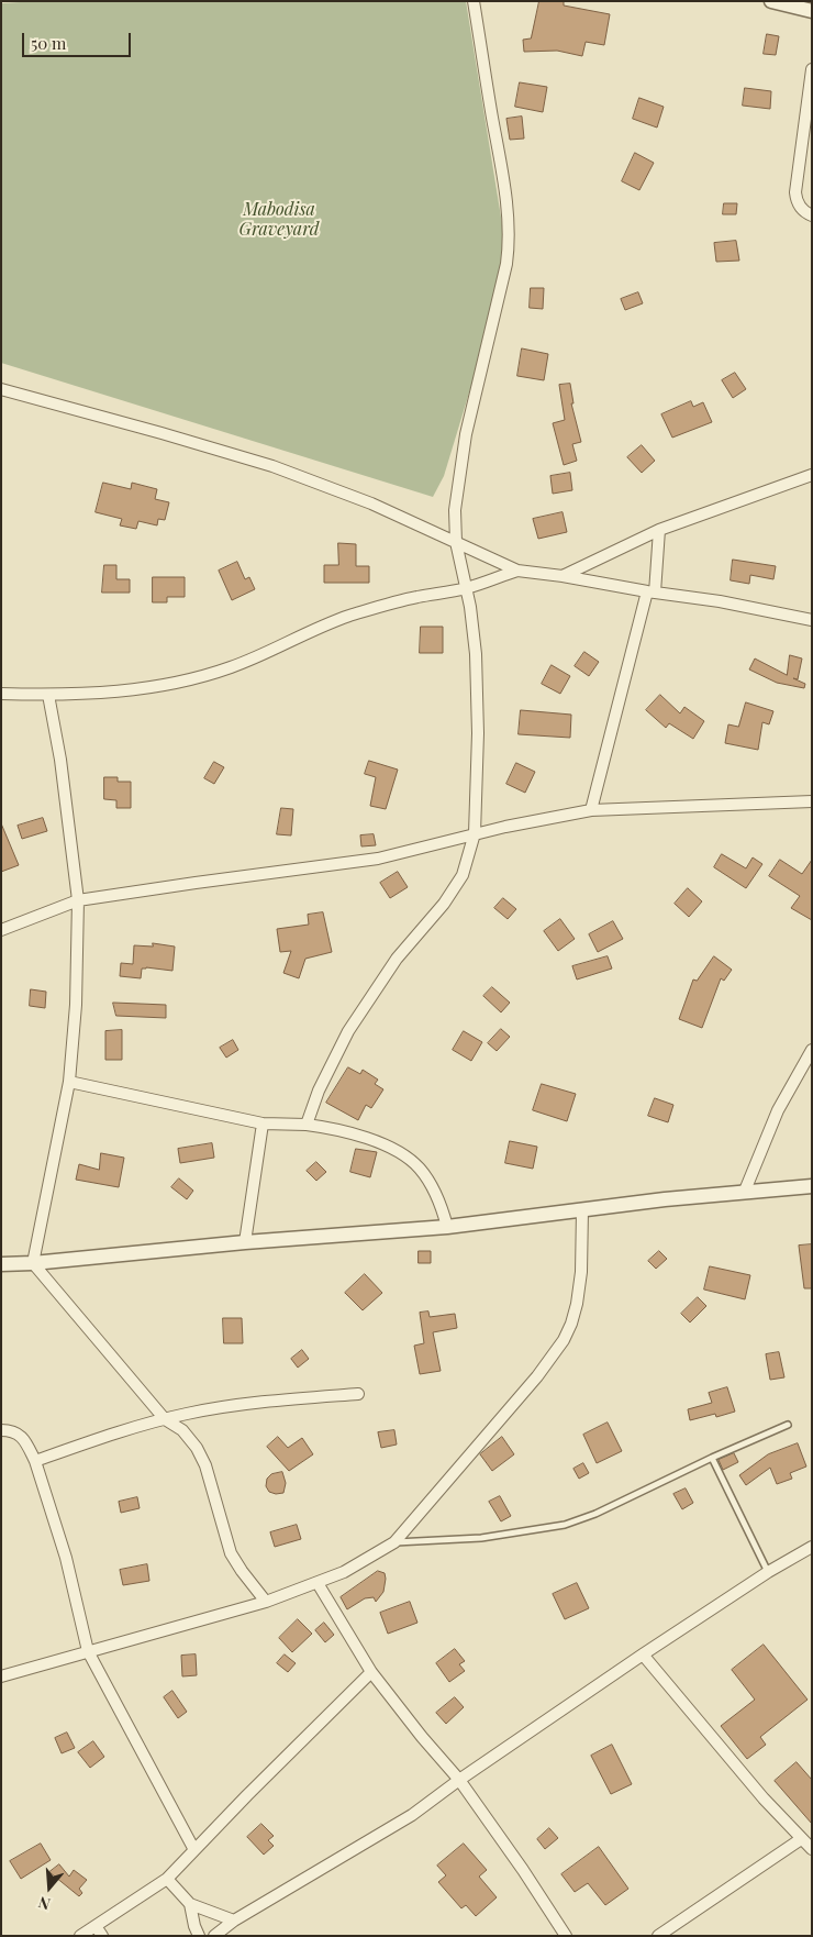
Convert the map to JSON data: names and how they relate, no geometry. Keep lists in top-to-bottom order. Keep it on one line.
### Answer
{"parks":["Mabodisa Graveyard"],"scale_bar":"50 m","north":"bottom"}
